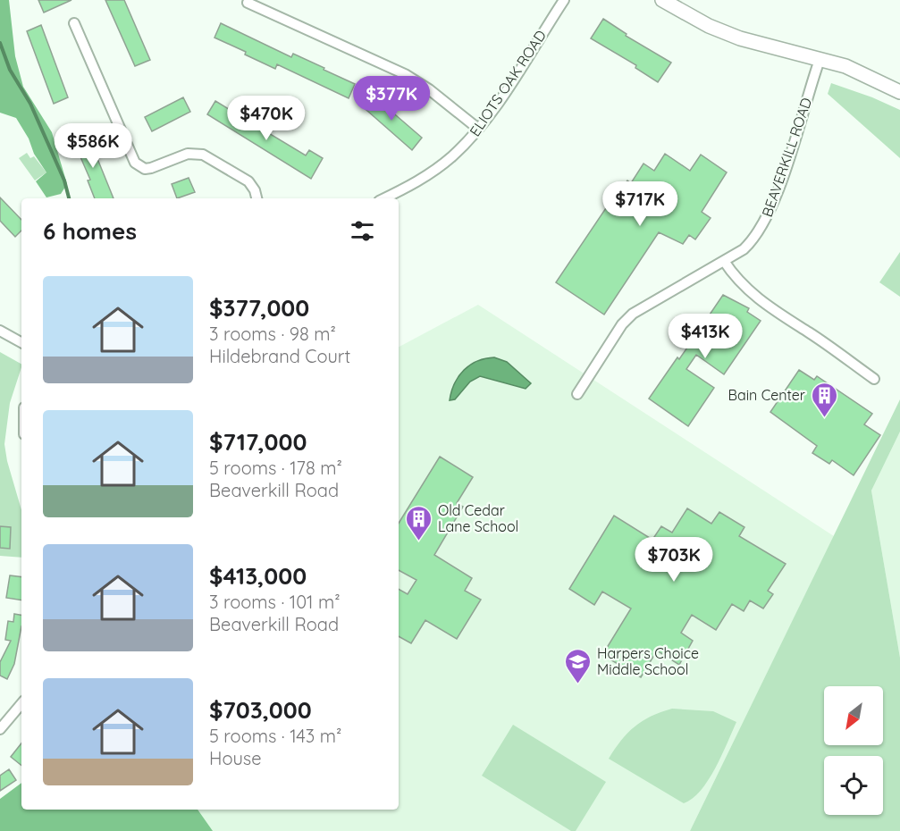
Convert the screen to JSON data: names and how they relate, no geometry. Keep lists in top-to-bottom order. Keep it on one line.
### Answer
{"streets":{"street":["ELIOTS OAK ROAD","BEAVERKILL ROAD"]},"places":{"building":["Bain Center","Old Cedar Lane School"],"school or university":["Harpers Choice Middle School"]},"north":"bottom left","page":{"price":["$377K","$470K","$586K","$717K","$413K","$703K"],"heading":"6 homes","list":[{"name":"$377,000","note":"3 rooms · 98 m² · Hildebrand Court"},{"name":"$717,000","note":"5 rooms · 178 m² · Beaverkill Road"},{"name":"$413,000","note":"3 rooms · 101 m² · Beaverkill Road"},{"name":"$703,000","note":"5 rooms · 143 m² · House"}]}}
